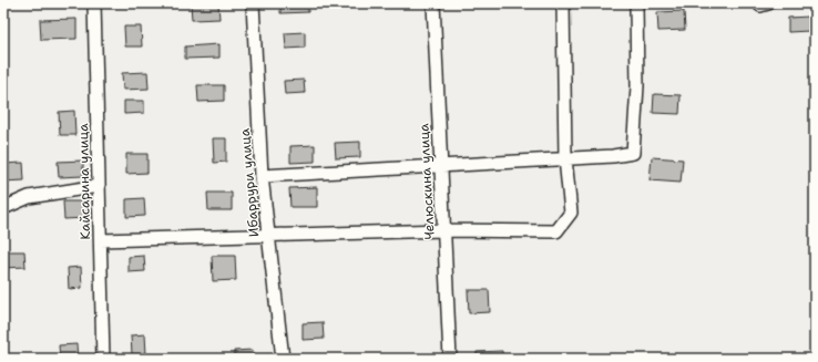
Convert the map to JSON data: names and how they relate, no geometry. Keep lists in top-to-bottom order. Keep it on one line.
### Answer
{"streets":{"street":["Кайсарина улица","Челюскина улица","Ибаррури улица"]}}
